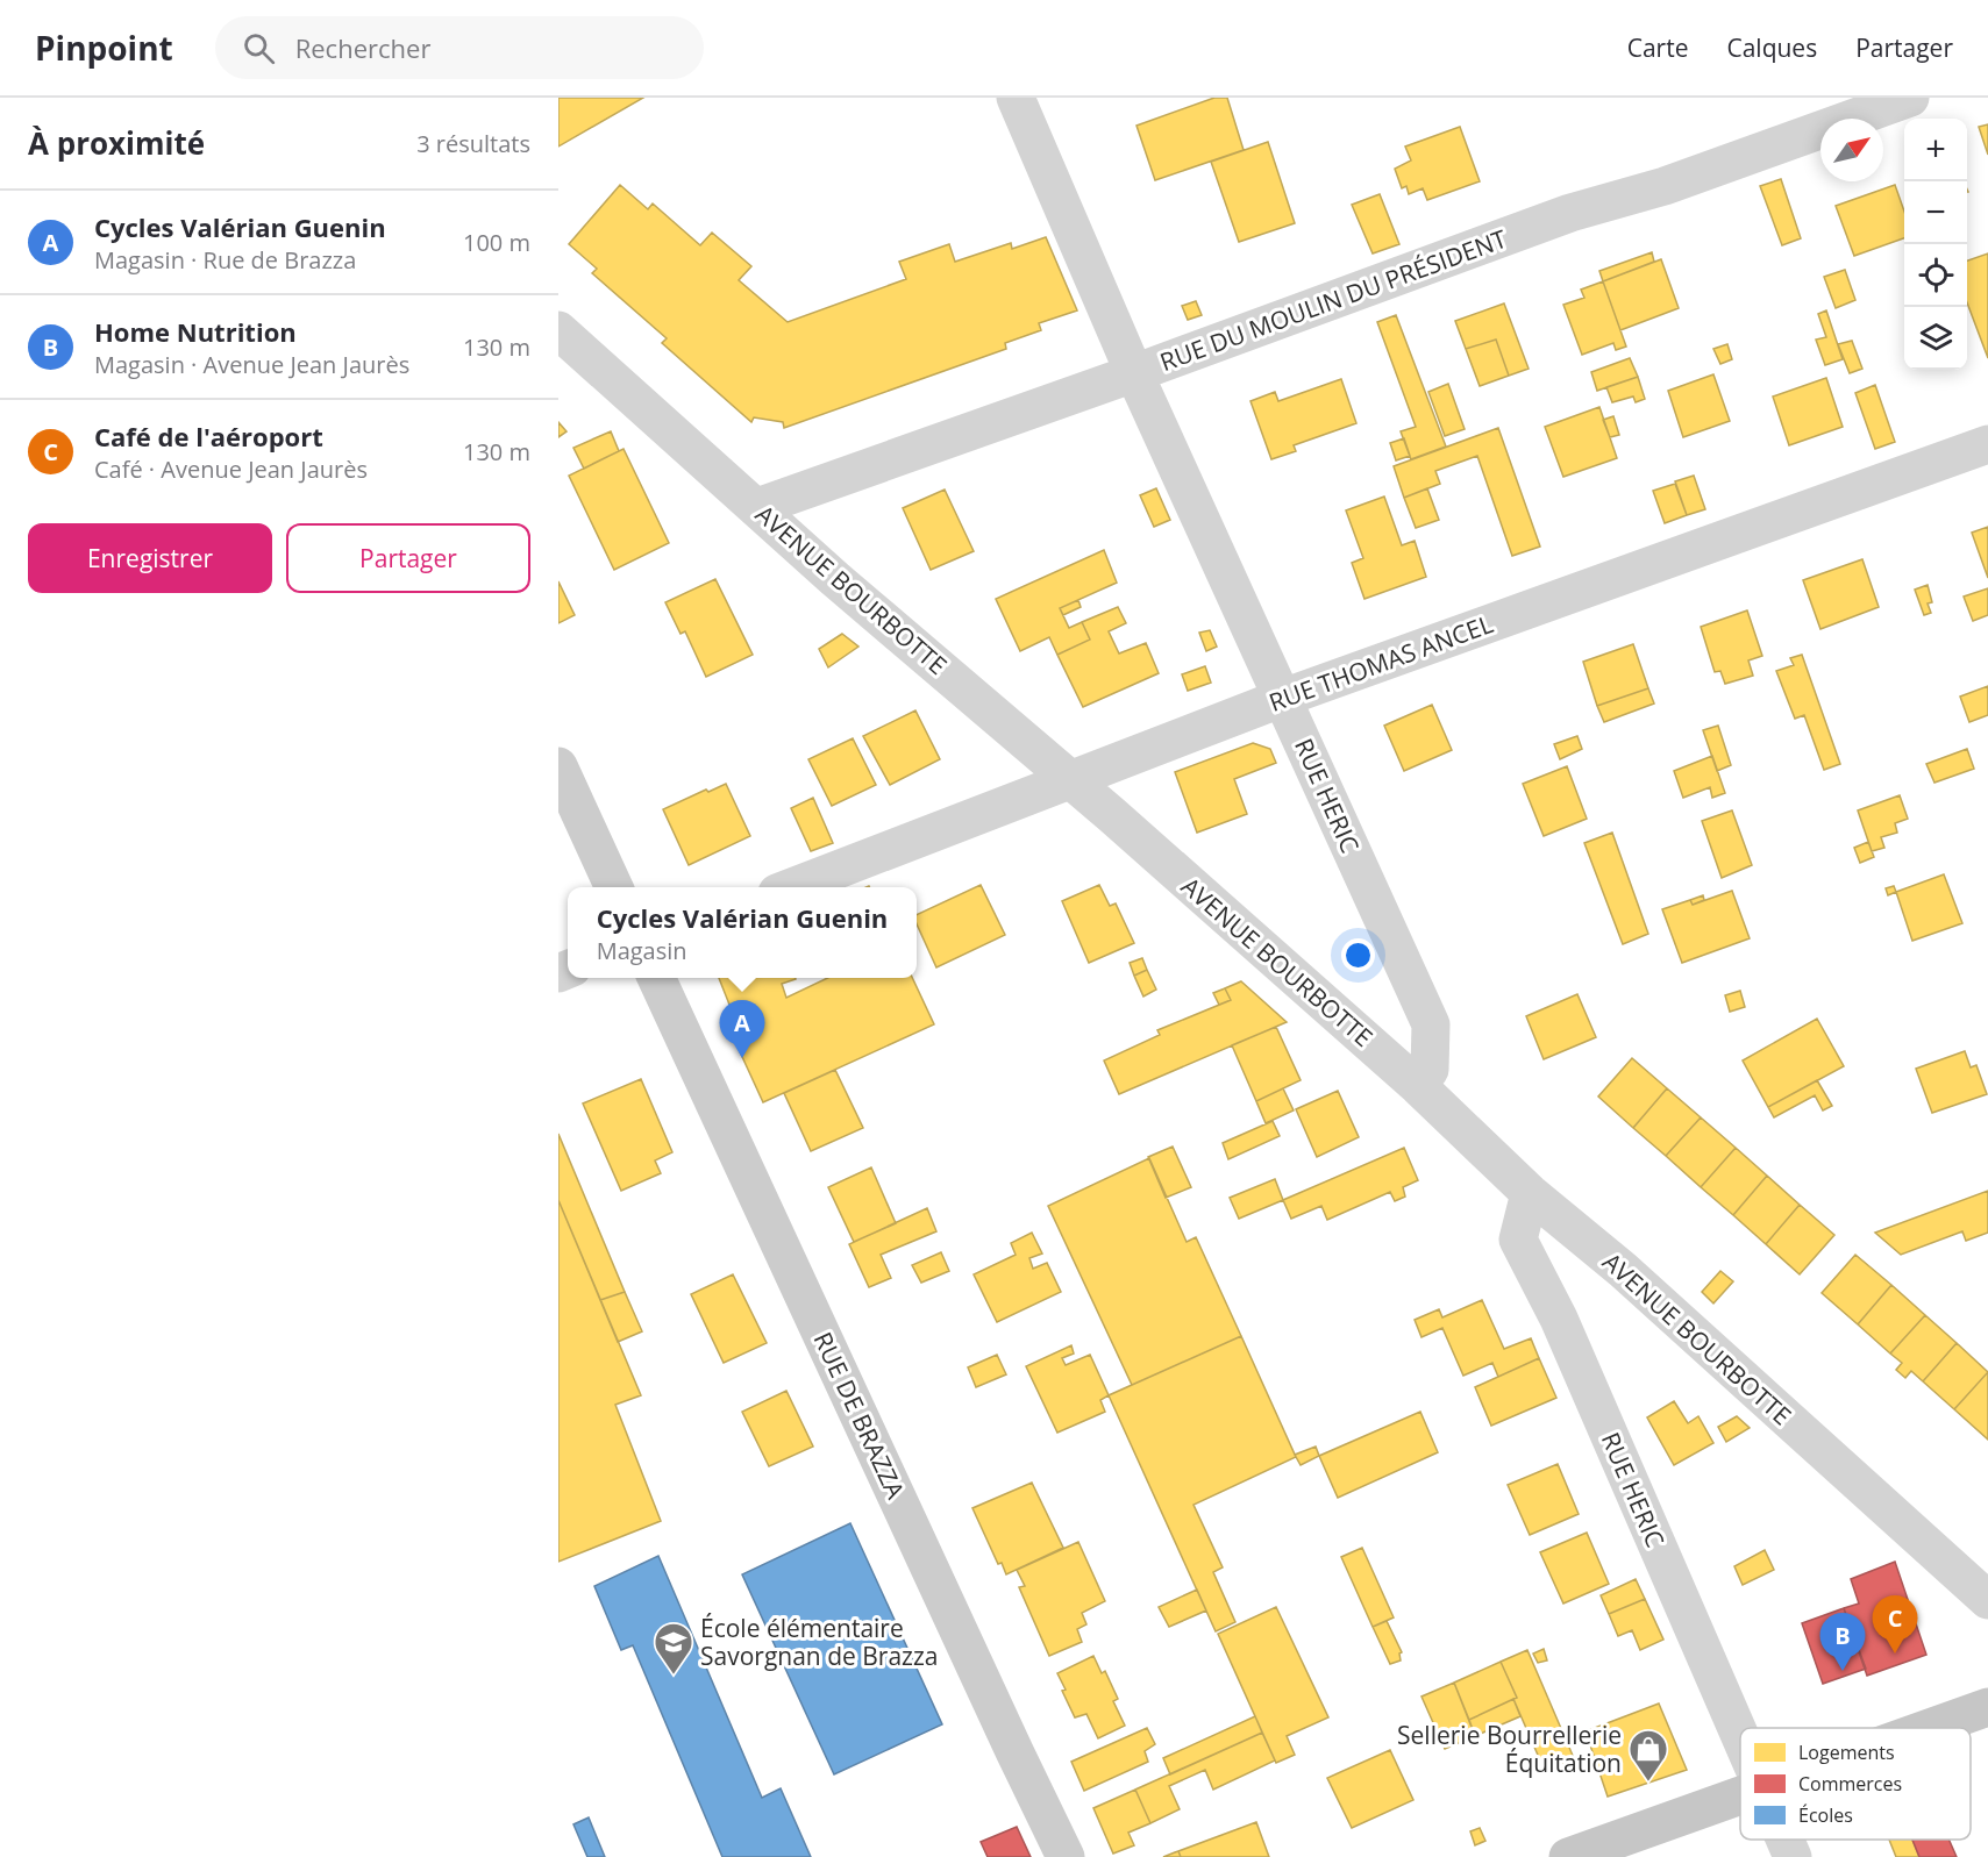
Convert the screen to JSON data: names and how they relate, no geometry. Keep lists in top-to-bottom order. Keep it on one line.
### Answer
{"streets":{"main road":["RUE DE BRAZZA"],"street":["RUE DU MOULIN DU PRÉSIDENT","AVENUE BOURBOTTE","RUE THOMAS ANCEL","RUE HERIC"]},"crossings":[["RUE DU MOULIN DU PRÉSIDENT","AVENUE BOURBOTTE"],["RUE DU MOULIN DU PRÉSIDENT","RUE HERIC"],["AVENUE BOURBOTTE","RUE THOMAS ANCEL"],["AVENUE BOURBOTTE","RUE HERIC"],["RUE THOMAS ANCEL","RUE HERIC"]],"places":{"school or university":["École élémentaire Savorgnan de Brazza"],"shop":["Sellerie Bourrellerie Équitation"]},"legend":["Logements","Commerces","Écoles"],"north":"top right","page":{"header":"Pinpoint","search":"Rechercher","nav":["Carte","Calques","Partager"],"heading":["À proximité","3 résultats"],"map_buttons":["+","−"],"list":[{"mark":"A","name":"Cycles Valérian Guenin","note":"Magasin · Rue de Brazza","value":"100 m"},{"mark":"B","name":"Home Nutrition","note":"Magasin · Avenue Jean Jaurès","value":"130 m"},{"mark":"C","name":"Café de l'aéroport","note":"Café · Avenue Jean Jaurès","value":"130 m"}],"buttons":["Enregistrer","Partager"],"popup":["Cycles Valérian Guenin","Magasin"],"pins":["A","C","B"]}}
